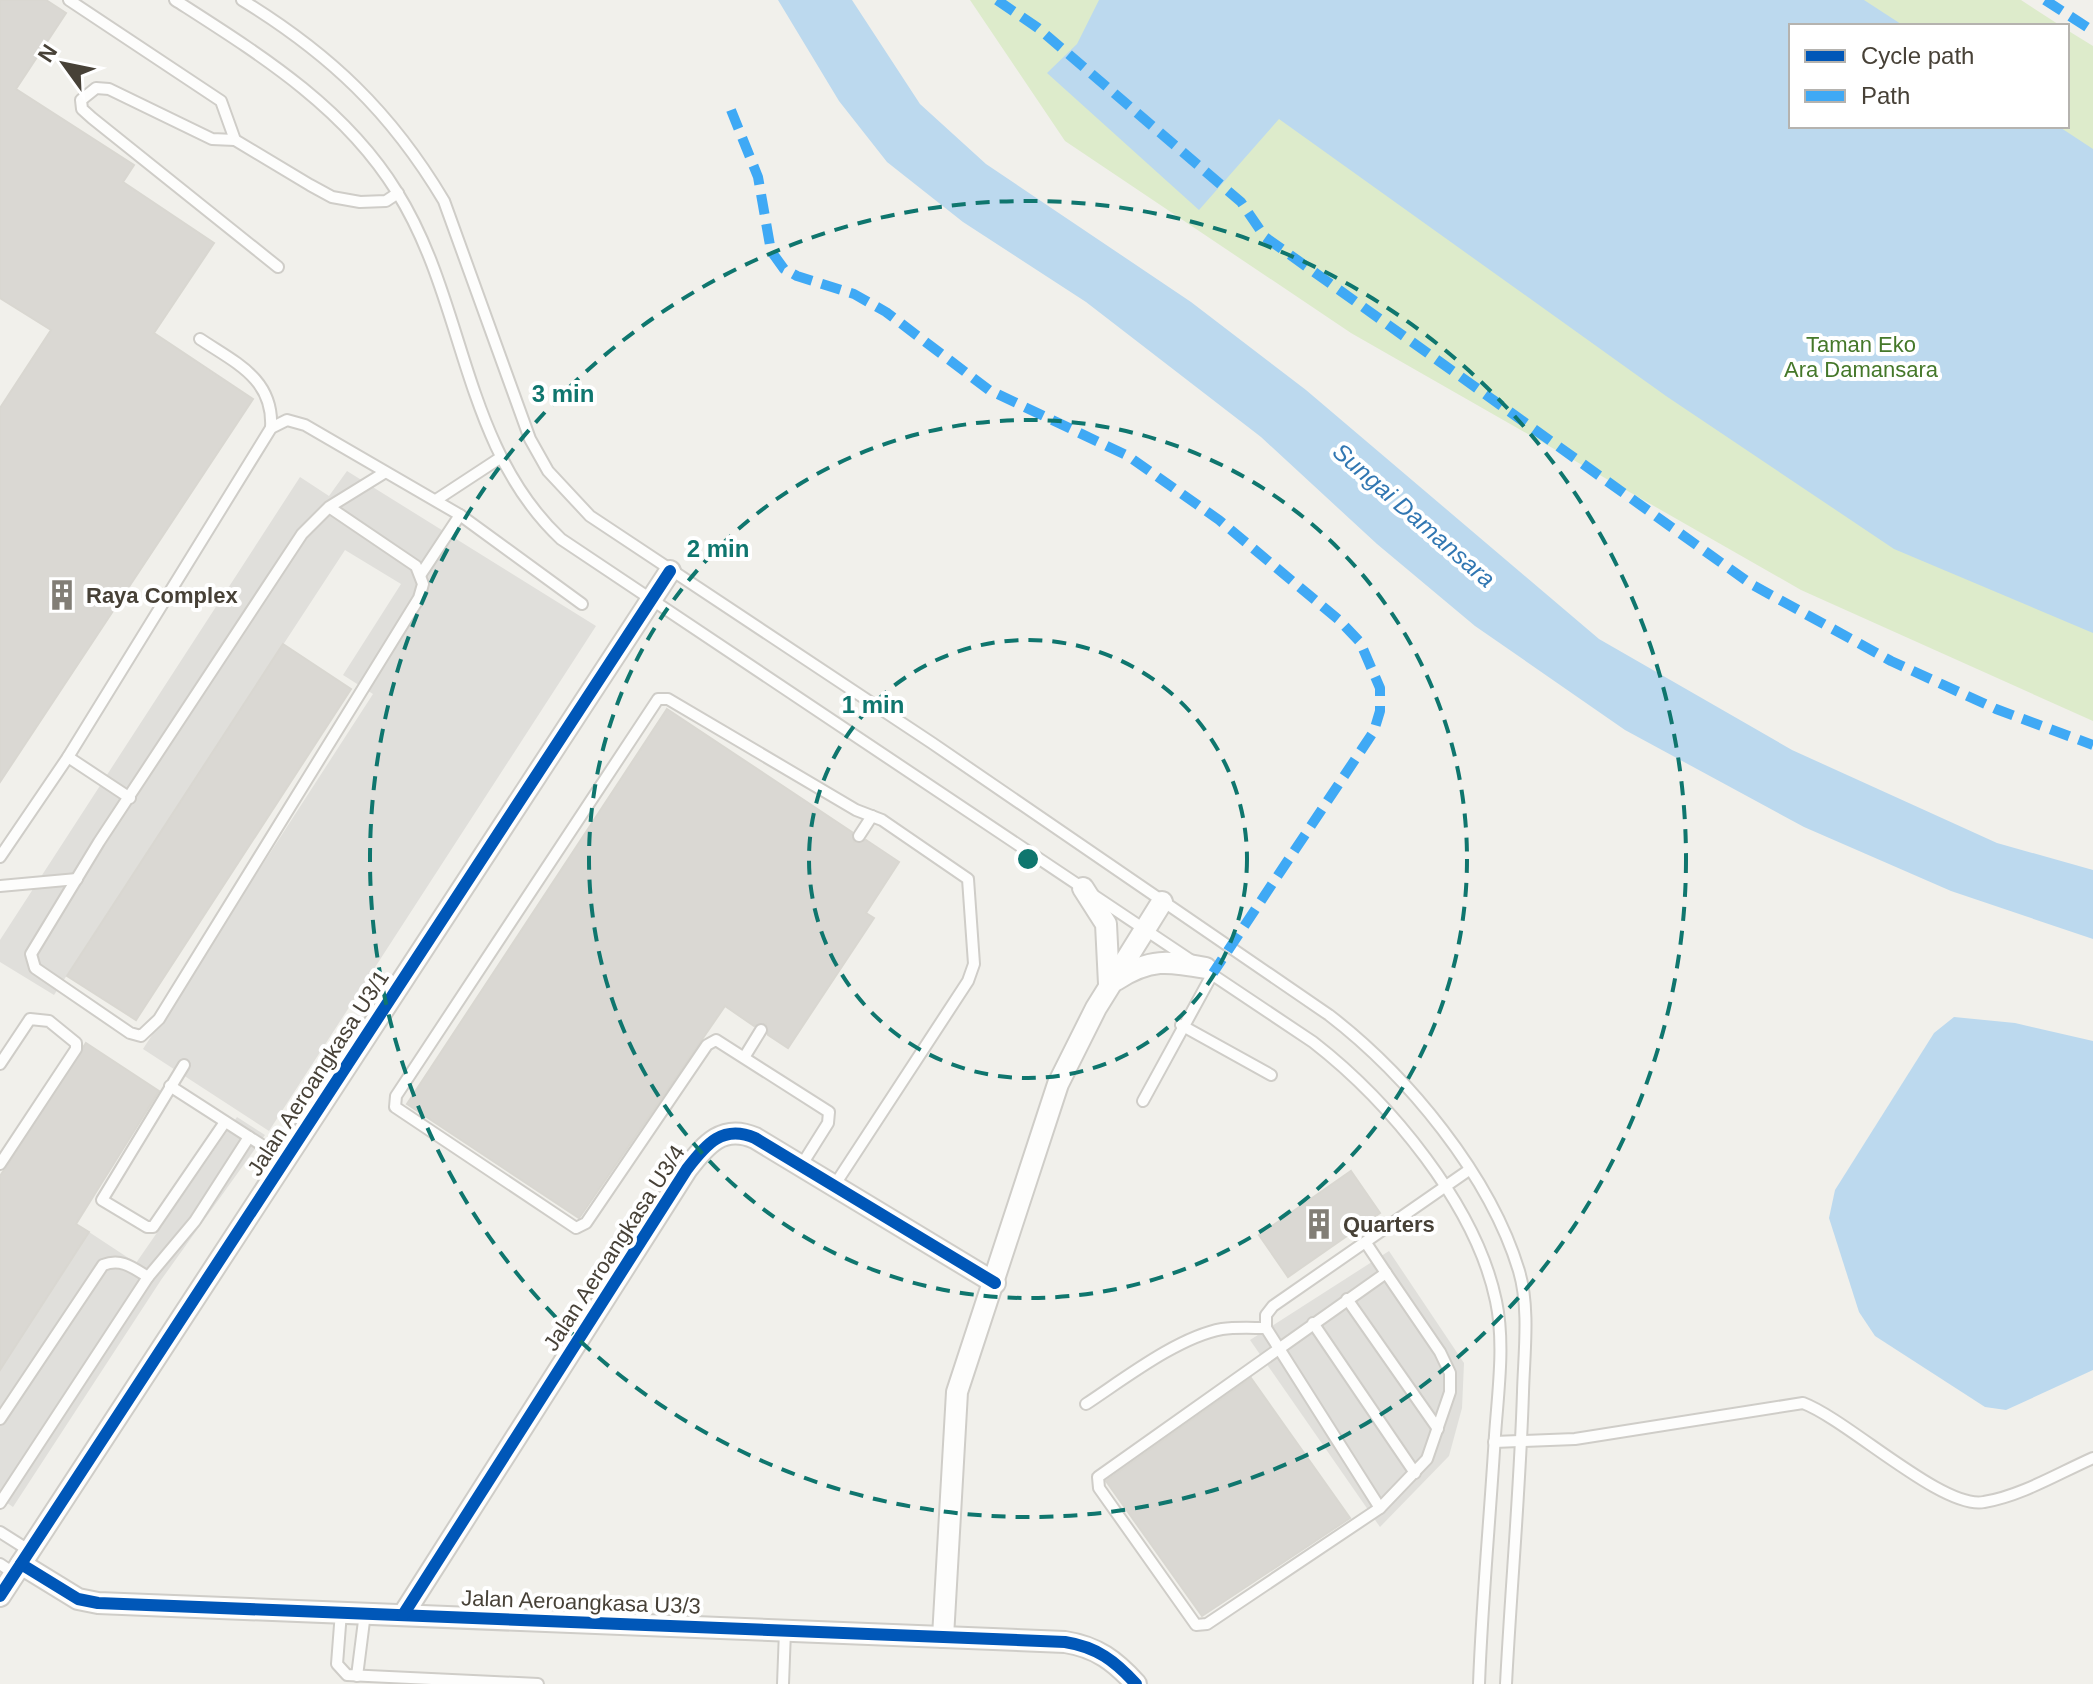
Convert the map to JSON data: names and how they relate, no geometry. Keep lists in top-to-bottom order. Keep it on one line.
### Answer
{"streets":{"street":["Jalan Aeroangkasa U3/1","Jalan Aeroangkasa U3/4","Jalan Aeroangkasa U3/3"]},"crossings":[["Jalan Aeroangkasa U3/1","Jalan Aeroangkasa U3/3"],["Jalan Aeroangkasa U3/4","Jalan Aeroangkasa U3/3"]],"water":["Sungai Damansara"],"parks":["Taman Eko Ara Damansara"],"places":{"building":["Raya Complex","Quarters"]},"legend":["Cycle path","Path"],"north":"top left","rings":["3 min","2 min","1 min"]}
